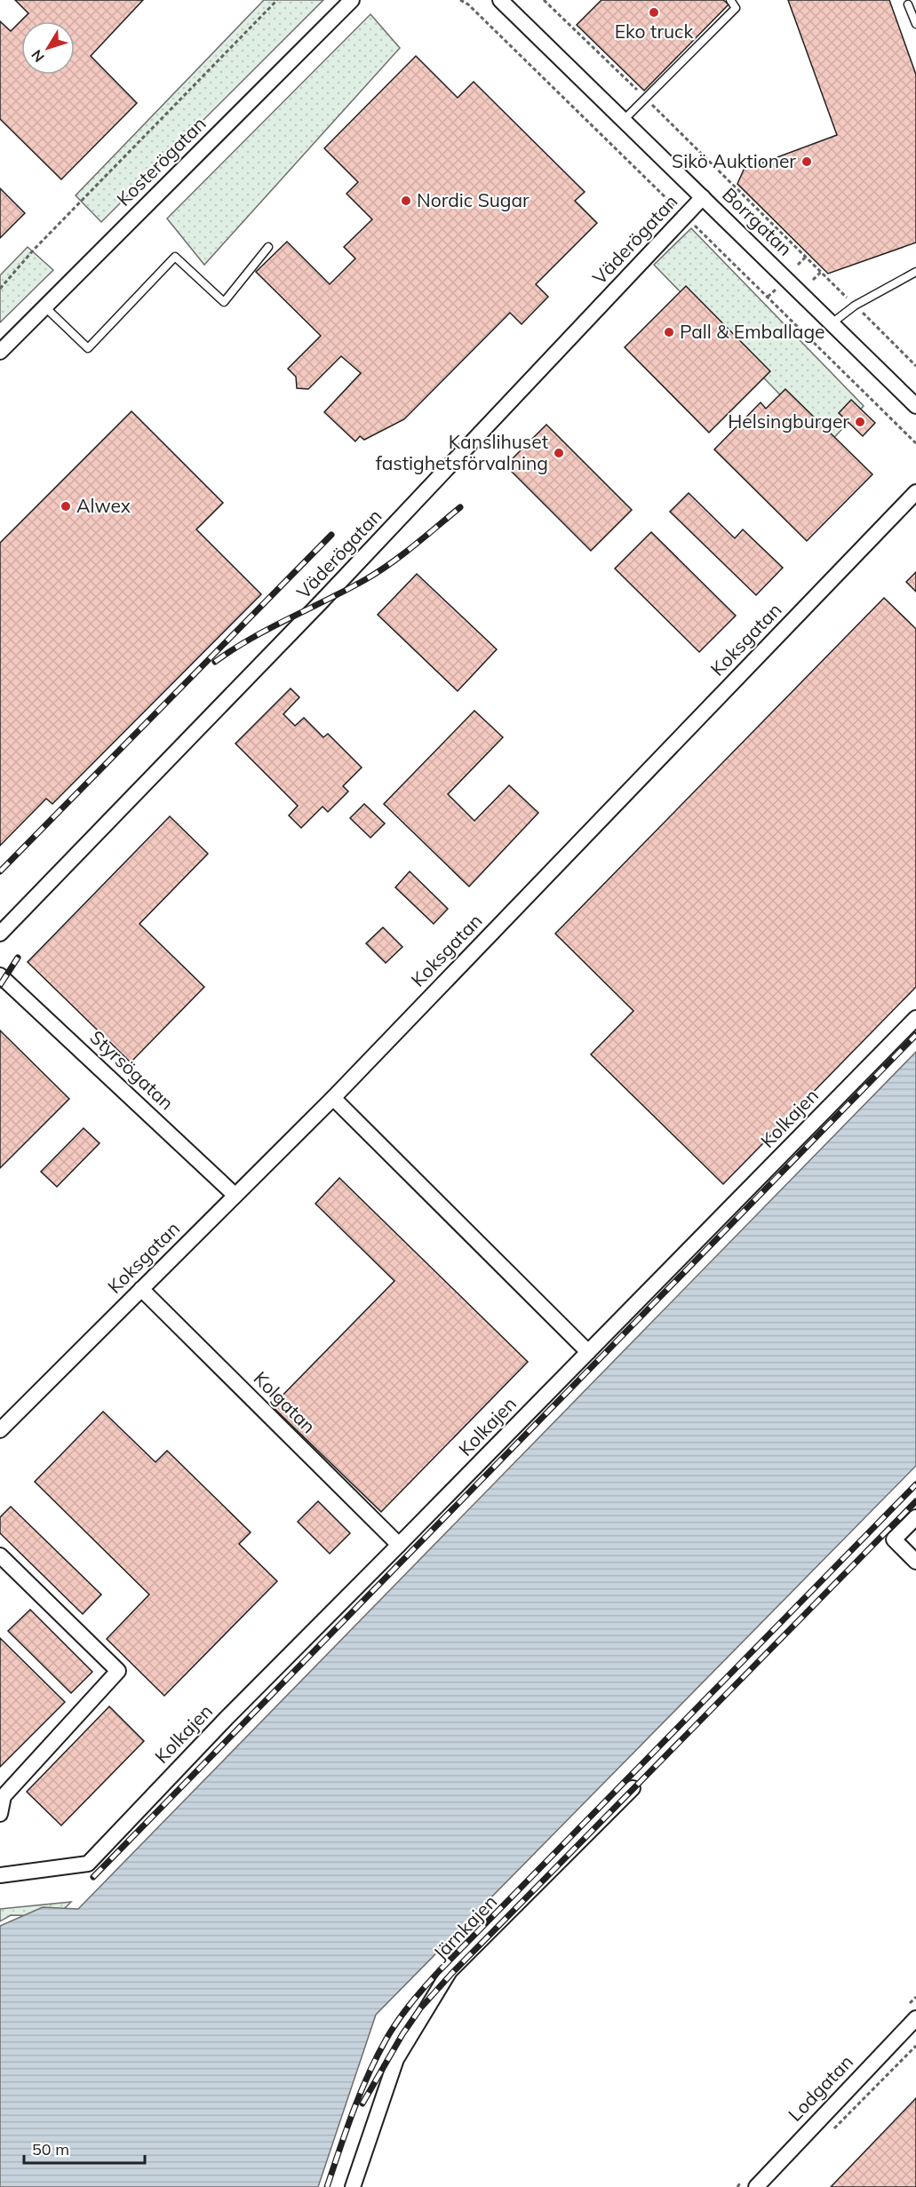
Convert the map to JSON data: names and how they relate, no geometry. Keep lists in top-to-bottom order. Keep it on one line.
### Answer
{"streets":{"street":["Kosterögatan","Borrgatan","Väderögatan","Koksgatan","Styrsögatan","Kolkajen","Kolgatan","Järnkajen","Lodgatan"]},"crossings":[["Borrgatan","Väderögatan"],["Koksgatan","Styrsögatan"],["Koksgatan","Kolgatan"],["Kolkajen","Kolgatan"]],"places":["Eko truck","Sikö Auktioner","Nordic Sugar","Pall & Emballage","Helsingburger","Kanslihuset fastighetsförvalning","Alwex"],"scale_bar":"50 m","north":"bottom left"}
